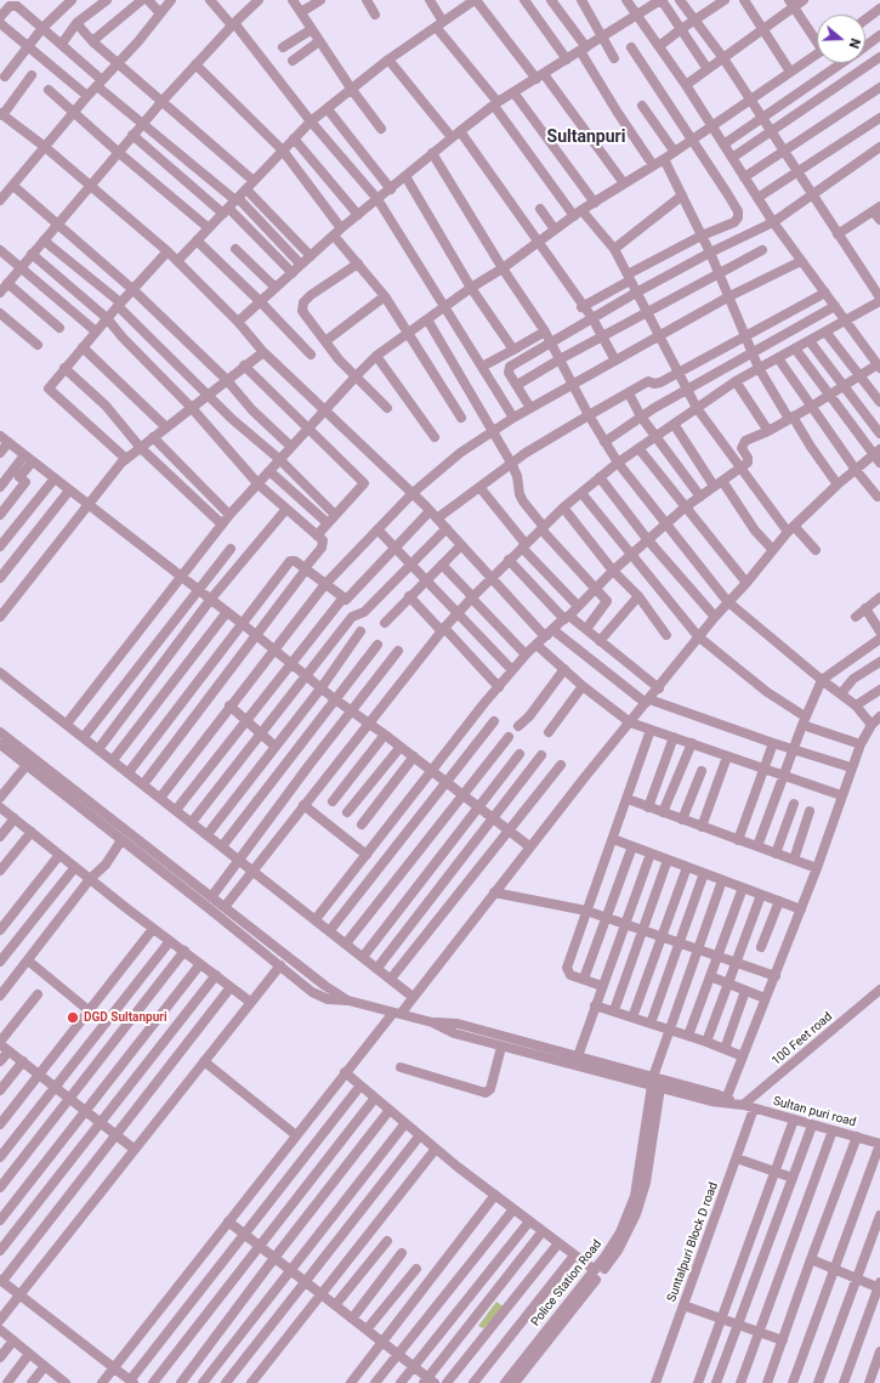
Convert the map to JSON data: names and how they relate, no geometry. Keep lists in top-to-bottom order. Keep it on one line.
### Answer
{"streets":{"street":["100 Feet road","Sultan puri road","Suntalpuri Block D road","Police Station Road"]},"crossings":[["100 Feet road","Sultan puri road"],["Sultan puri road","Suntalpuri Block D road"],["Sultan puri road","Police Station Road"]],"districts":["Sultanpuri"],"places":["DGD Sultanpuri"],"north":"right"}
